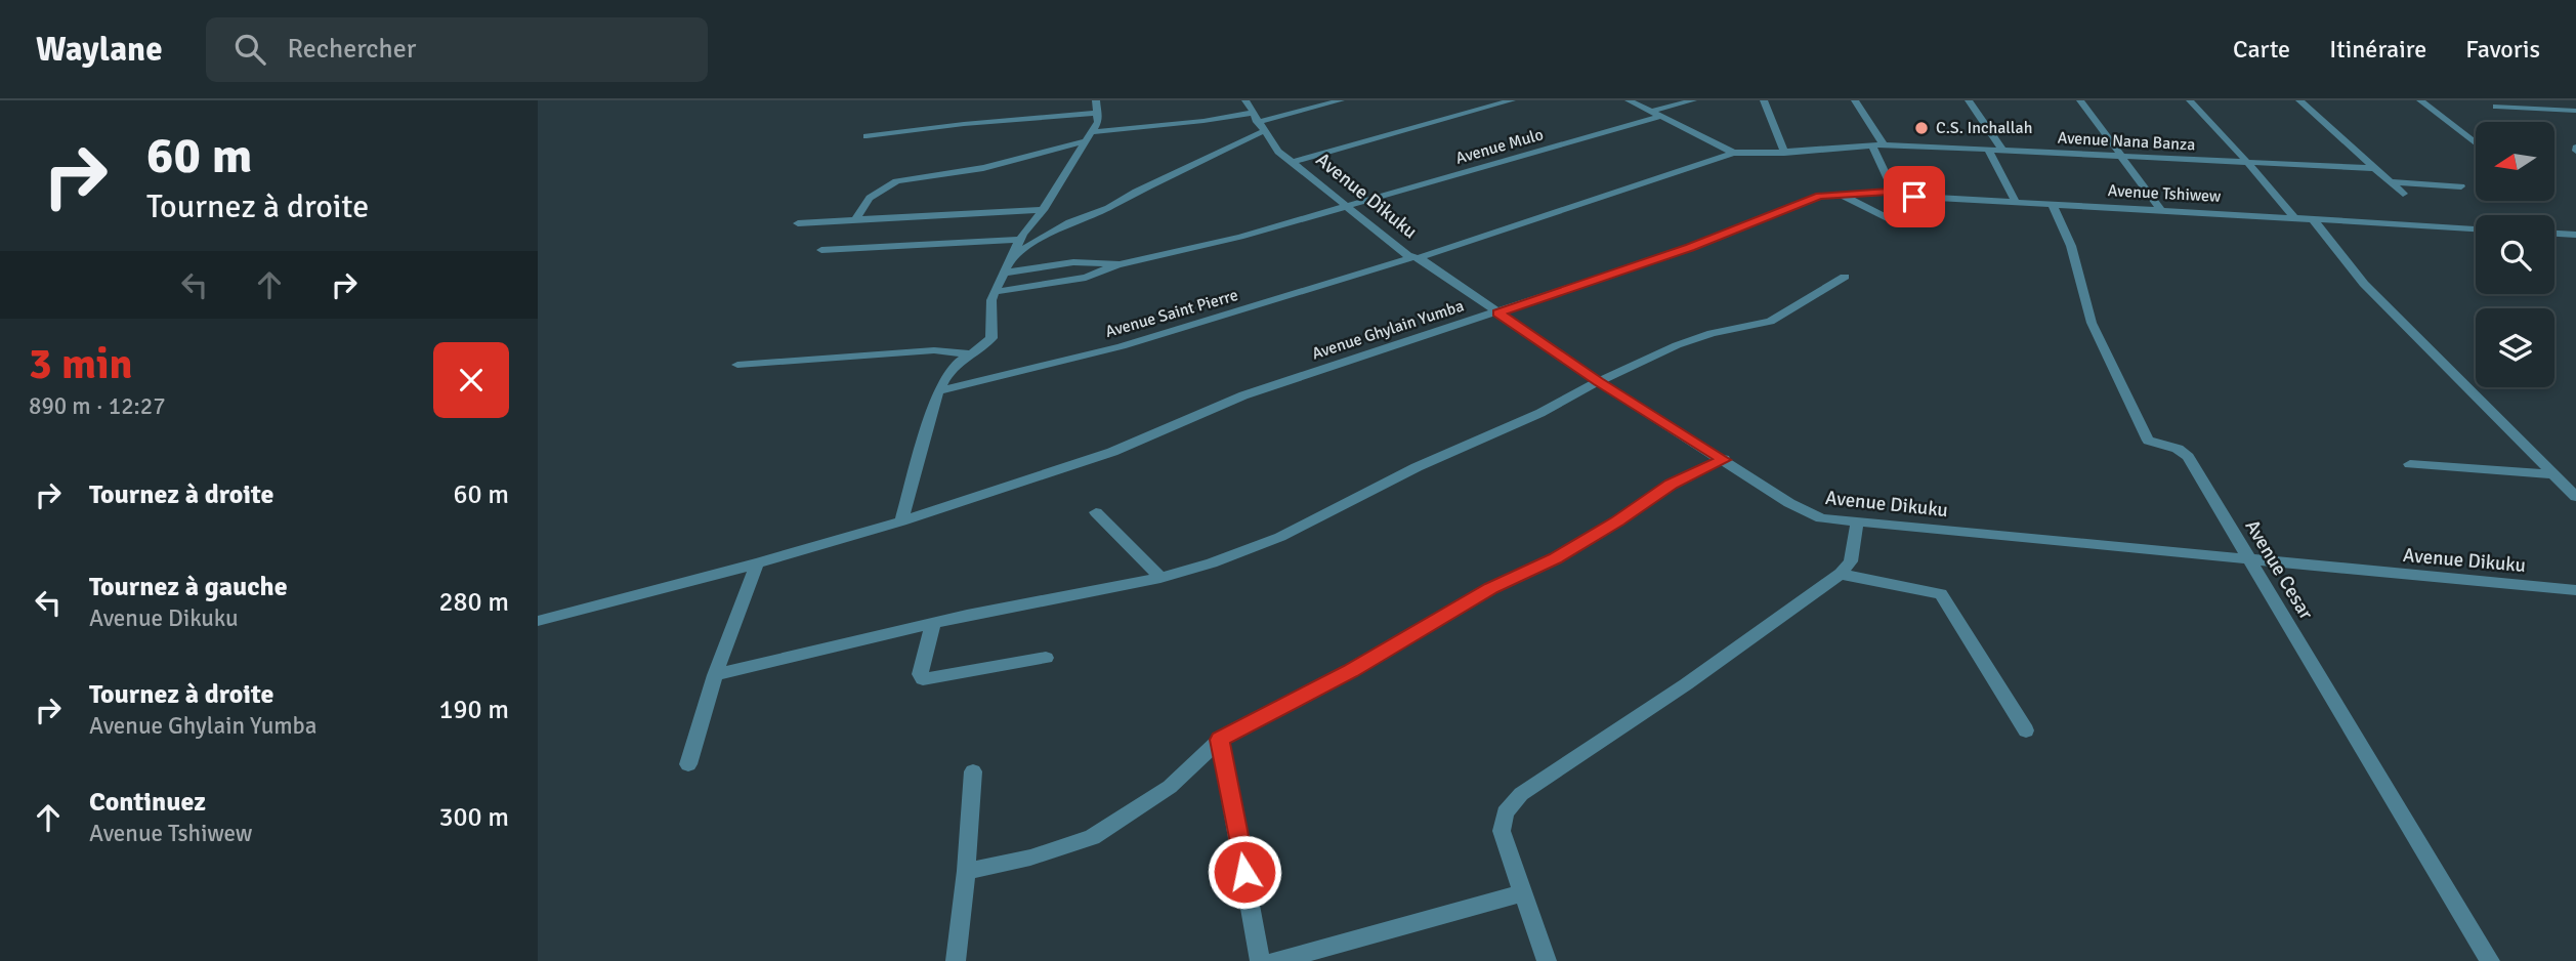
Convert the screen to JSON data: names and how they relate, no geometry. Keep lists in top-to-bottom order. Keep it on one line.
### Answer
{"streets":{"street":["Avenue Nana Banza","Avenue Mulo","Avenue Tshiwew","Avenue Dikuku","Avenue Saint Pierre","Avenue Ghylain Yumba","Avenue Cesar"]},"crossings":[["Avenue Nana Banza","Avenue Saint Pierre"],["Avenue Mulo","Avenue Dikuku"],["Avenue Tshiwew","Avenue Ghylain Yumba"],["Avenue Tshiwew","Avenue Cesar"],["Avenue Dikuku","Avenue Saint Pierre"],["Avenue Dikuku","Avenue Ghylain Yumba"],["Avenue Dikuku","Avenue Cesar"]],"places":["C.S. Inchallah"],"north":"left","page":{"header":"Waylane","search":"Rechercher","nav":["Carte","Itinéraire","Favoris"],"turn":["60 m","Tournez à droite"],"heading":["3 min","890 m · 12:27"],"list":[{"name":"Tournez à droite","value":"60 m"},{"name":"Tournez à gauche","note":"Avenue Dikuku","value":"280 m"},{"name":"Tournez à droite","note":"Avenue Ghylain Yumba","value":"190 m"},{"name":"Continuez","note":"Avenue Tshiwew","value":"300 m"}]}}
